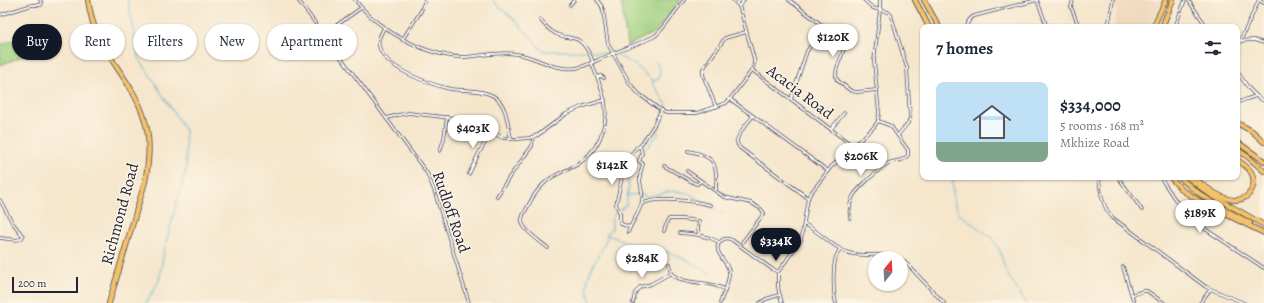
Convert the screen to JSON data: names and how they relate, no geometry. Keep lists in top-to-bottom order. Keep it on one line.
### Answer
{"streets":{"highway":["Richmond Road"],"street":["Acacia Road","Rudloff Road"]},"scale_bar":"200 m","north":"top","page":{"price":["$120K","$403K","$206K","$142K","$189K","$334K","$284K"],"chip":["Buy","Rent","Filters","New","Apartment"],"heading":"7 homes","list":[{"name":"$334,000","note":"5 rooms · 168 m² · Mkhize Road"}],"scale":"200 m"}}
